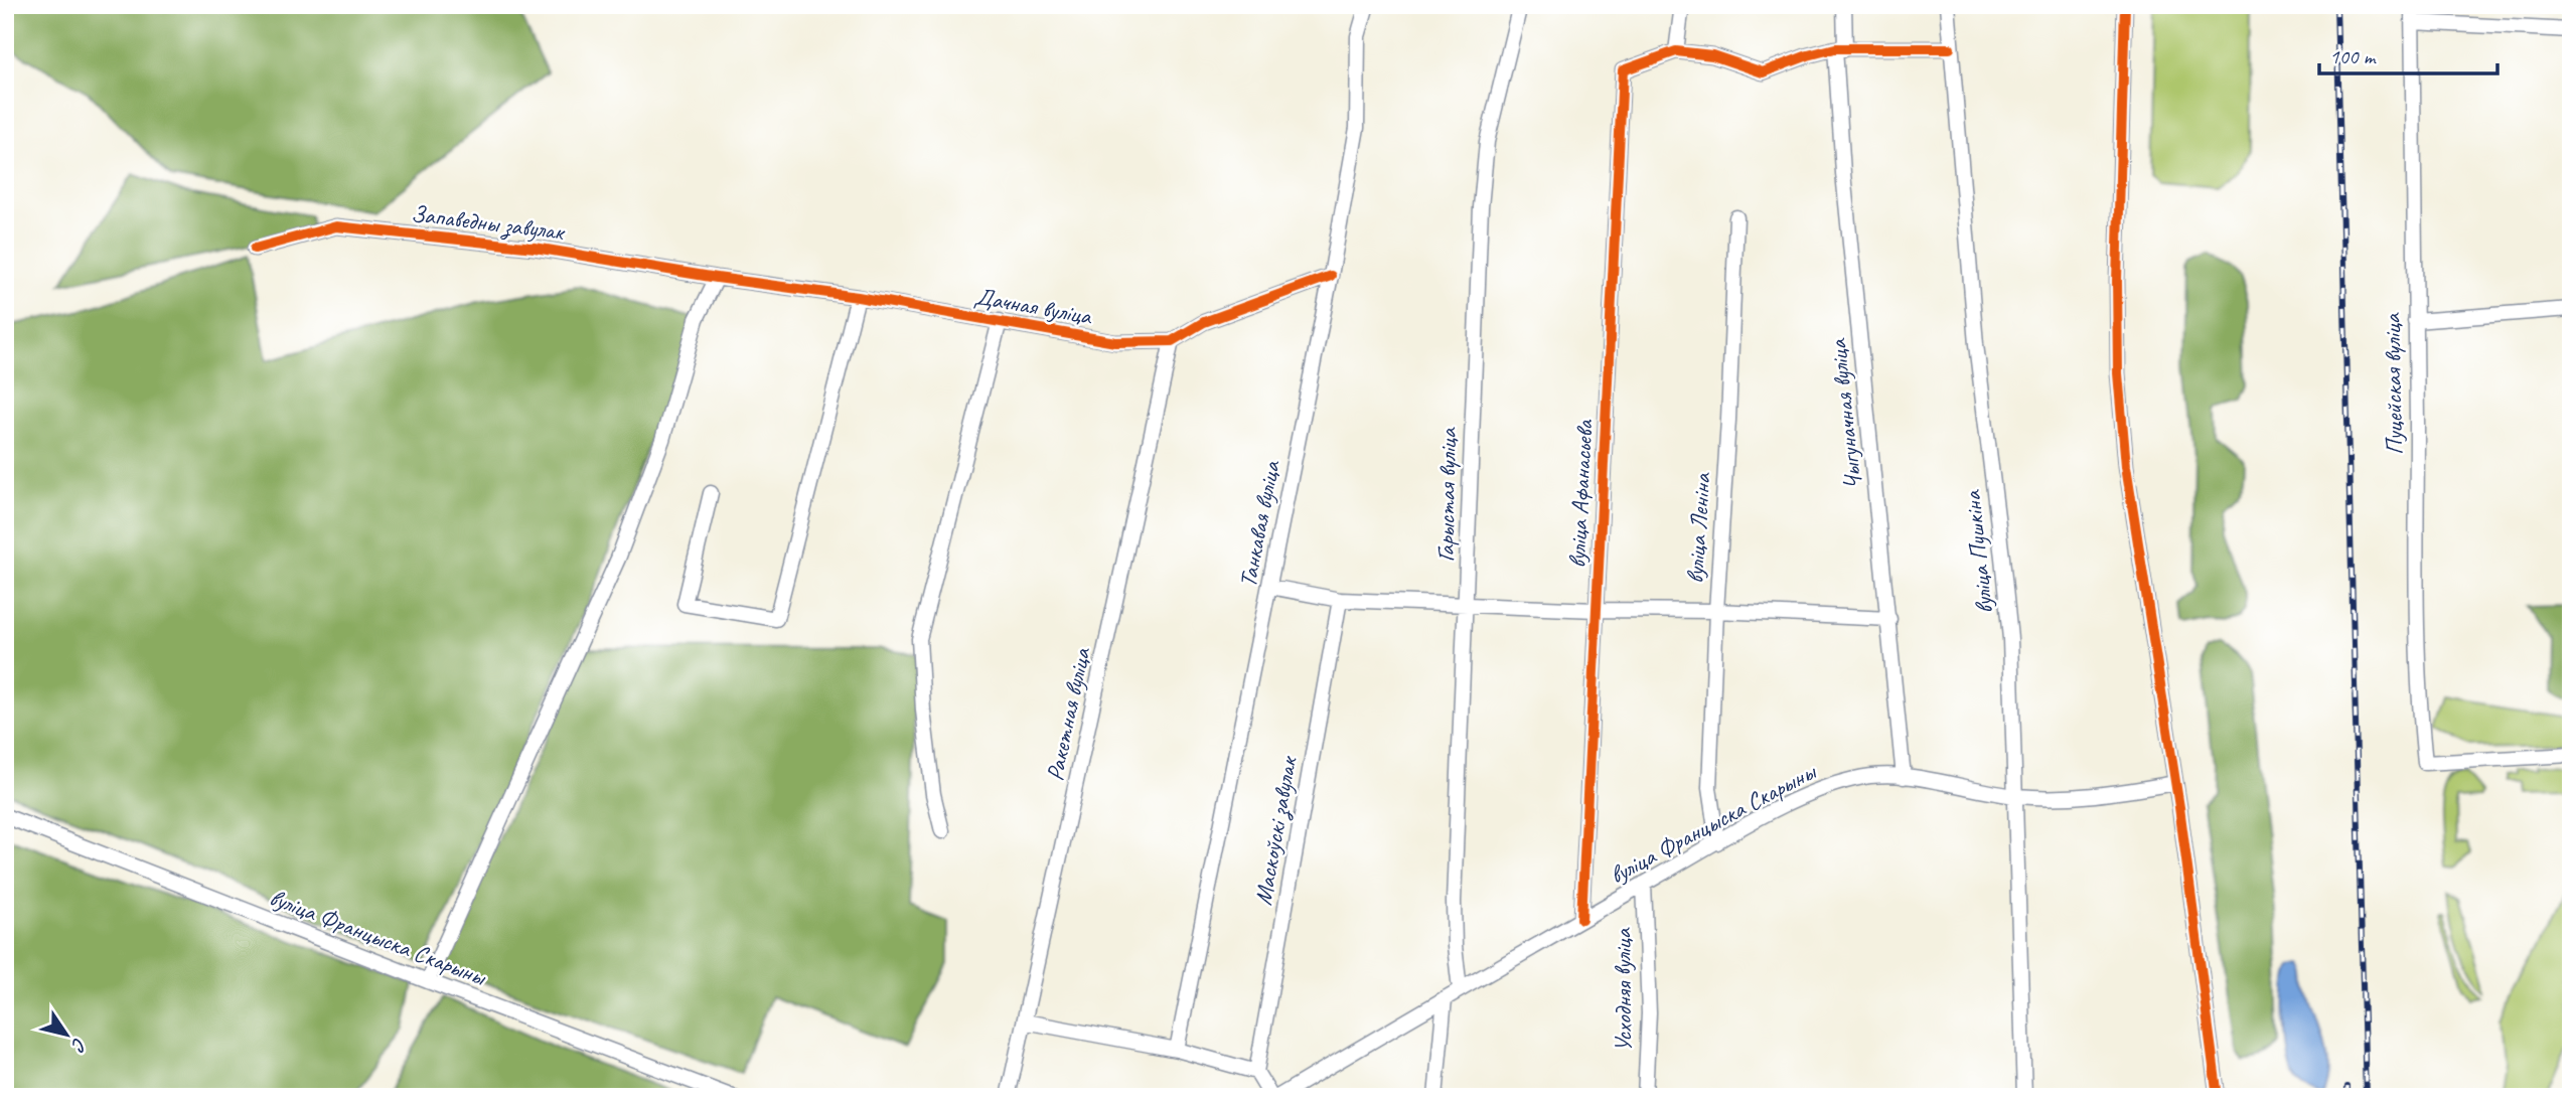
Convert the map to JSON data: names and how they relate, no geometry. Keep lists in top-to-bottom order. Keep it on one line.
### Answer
{"streets":{"street":["Запаведны завулак","Дачная вуліца","Пуцейская вуліца","Чыгуначная вуліца","вуліца Афанасьева","Гарыстая вуліца","Танкавая вуліца","вуліца Леніна","вуліца Пушкіна","Ракетная вуліца","вуліца Францыска Скарыны","Маскоўскі завулак","Усходняя вуліца"]},"crossings":[["Запаведны завулак","Дачная вуліца"],["Дачная вуліца","Танкавая вуліца"],["Дачная вуліца","Ракетная вуліца"],["Чыгуначная вуліца","вуліца Францыска Скарыны"],["вуліца Афанасьева","вуліца Францыска Скарыны"],["Гарыстая вуліца","вуліца Францыска Скарыны"],["вуліца Леніна","вуліца Францыска Скарыны"],["вуліца Пушкіна","вуліца Францыска Скарыны"],["вуліца Францыска Скарыны","Усходняя вуліца"]],"scale_bar":"100 m","north":"bottom right"}
